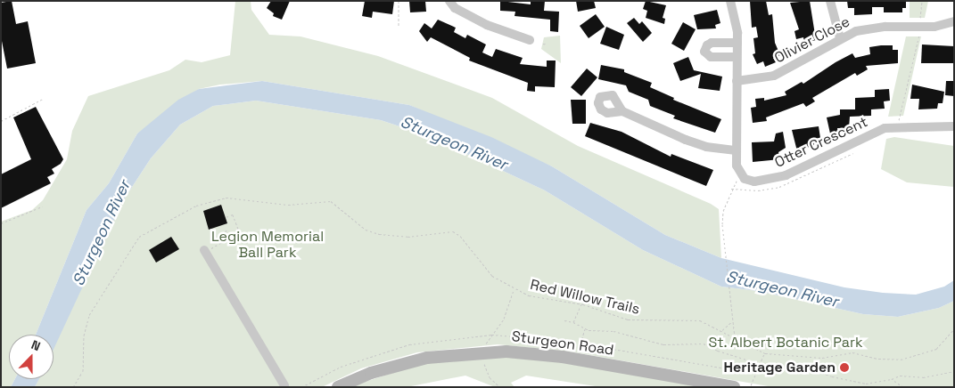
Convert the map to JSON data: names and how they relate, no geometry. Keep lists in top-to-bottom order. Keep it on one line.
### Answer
{"streets":{"main road":["Sturgeon Road"],"street":["Olivier Close","Otter Crescent"],"path":["Red Willow Trails"]},"crossings":[["Olivier Close","Otter Crescent"]],"water":["Sturgeon River"],"parks":["Legion Memorial Ball Park","St. Albert Botanic Park"],"places":["Heritage Garden"],"north":"top"}
